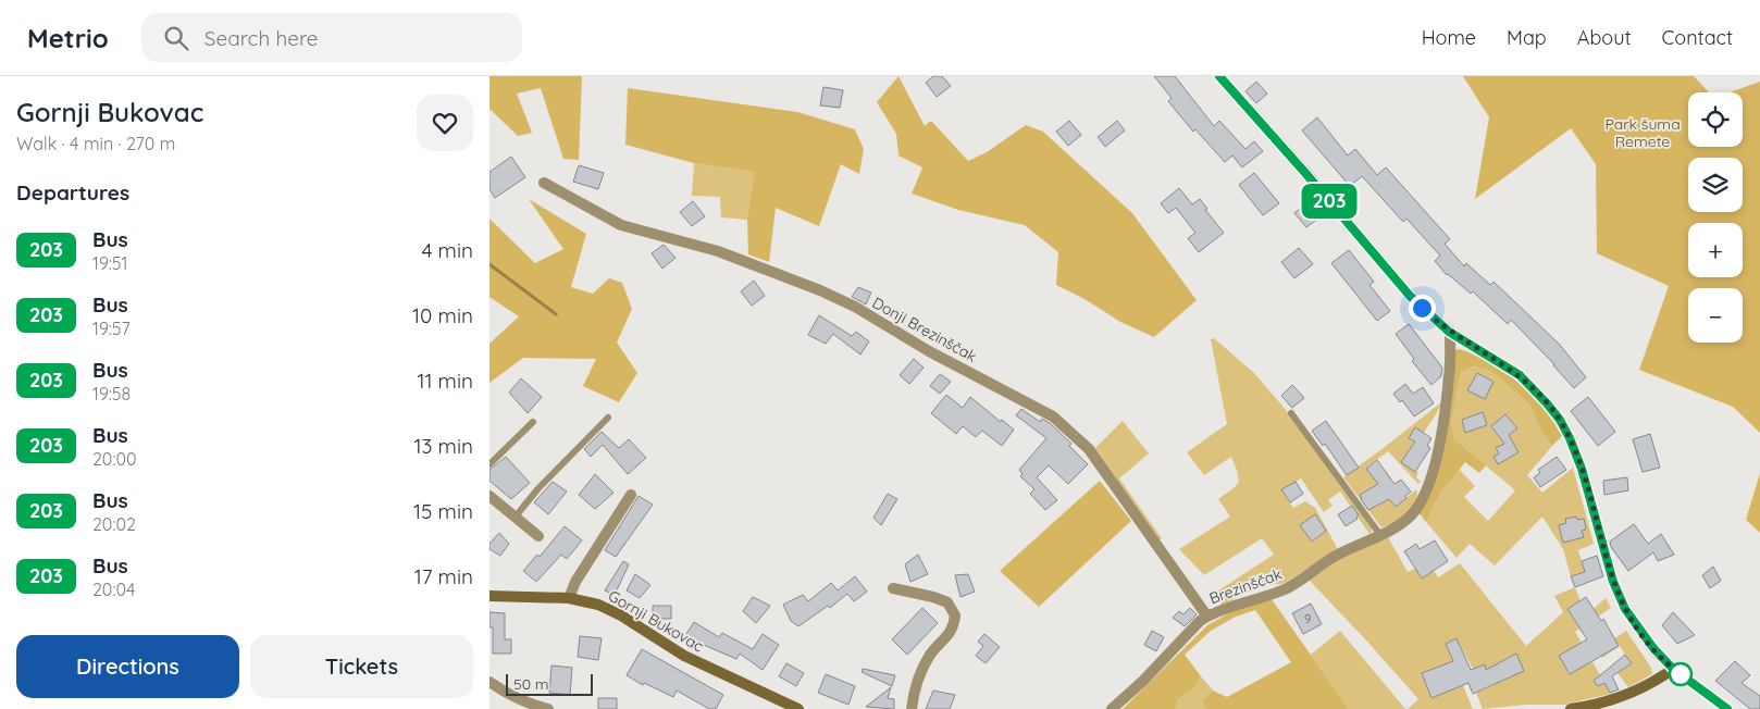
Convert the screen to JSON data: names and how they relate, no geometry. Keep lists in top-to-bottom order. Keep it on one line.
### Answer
{"streets":{"main road":["Gornji Bukovac"],"street":["Donji Brezinščak","Brezinščak"]},"crossings":[["Donji Brezinščak","Brezinščak"]],"parks":["Park šuma Remete"],"lines":["bus line 203"],"house_numbers":["9"],"scale_bar":"50 m","page":{"header":"Metrio","search":"Search here","nav":["Home","Map","About","Contact"],"heading":[["Gornji Bukovac","Walk · 4 min · 270 m"],"Departures"],"on_map":"203","map_buttons":["+","−"],"list":[{"mark":"203","name":"Bus","note":"19:51","value":"4 min"},{"mark":"203","name":"Bus","note":"19:57","value":"10 min"},{"mark":"203","name":"Bus","note":"19:58","value":"11 min"},{"mark":"203","name":"Bus","note":"20:00","value":"13 min"},{"mark":"203","name":"Bus","note":"20:02","value":"15 min"},{"mark":"203","name":"Bus","note":"20:04","value":"17 min"}],"buttons":["Directions","Tickets"],"scale":"50 m"}}
